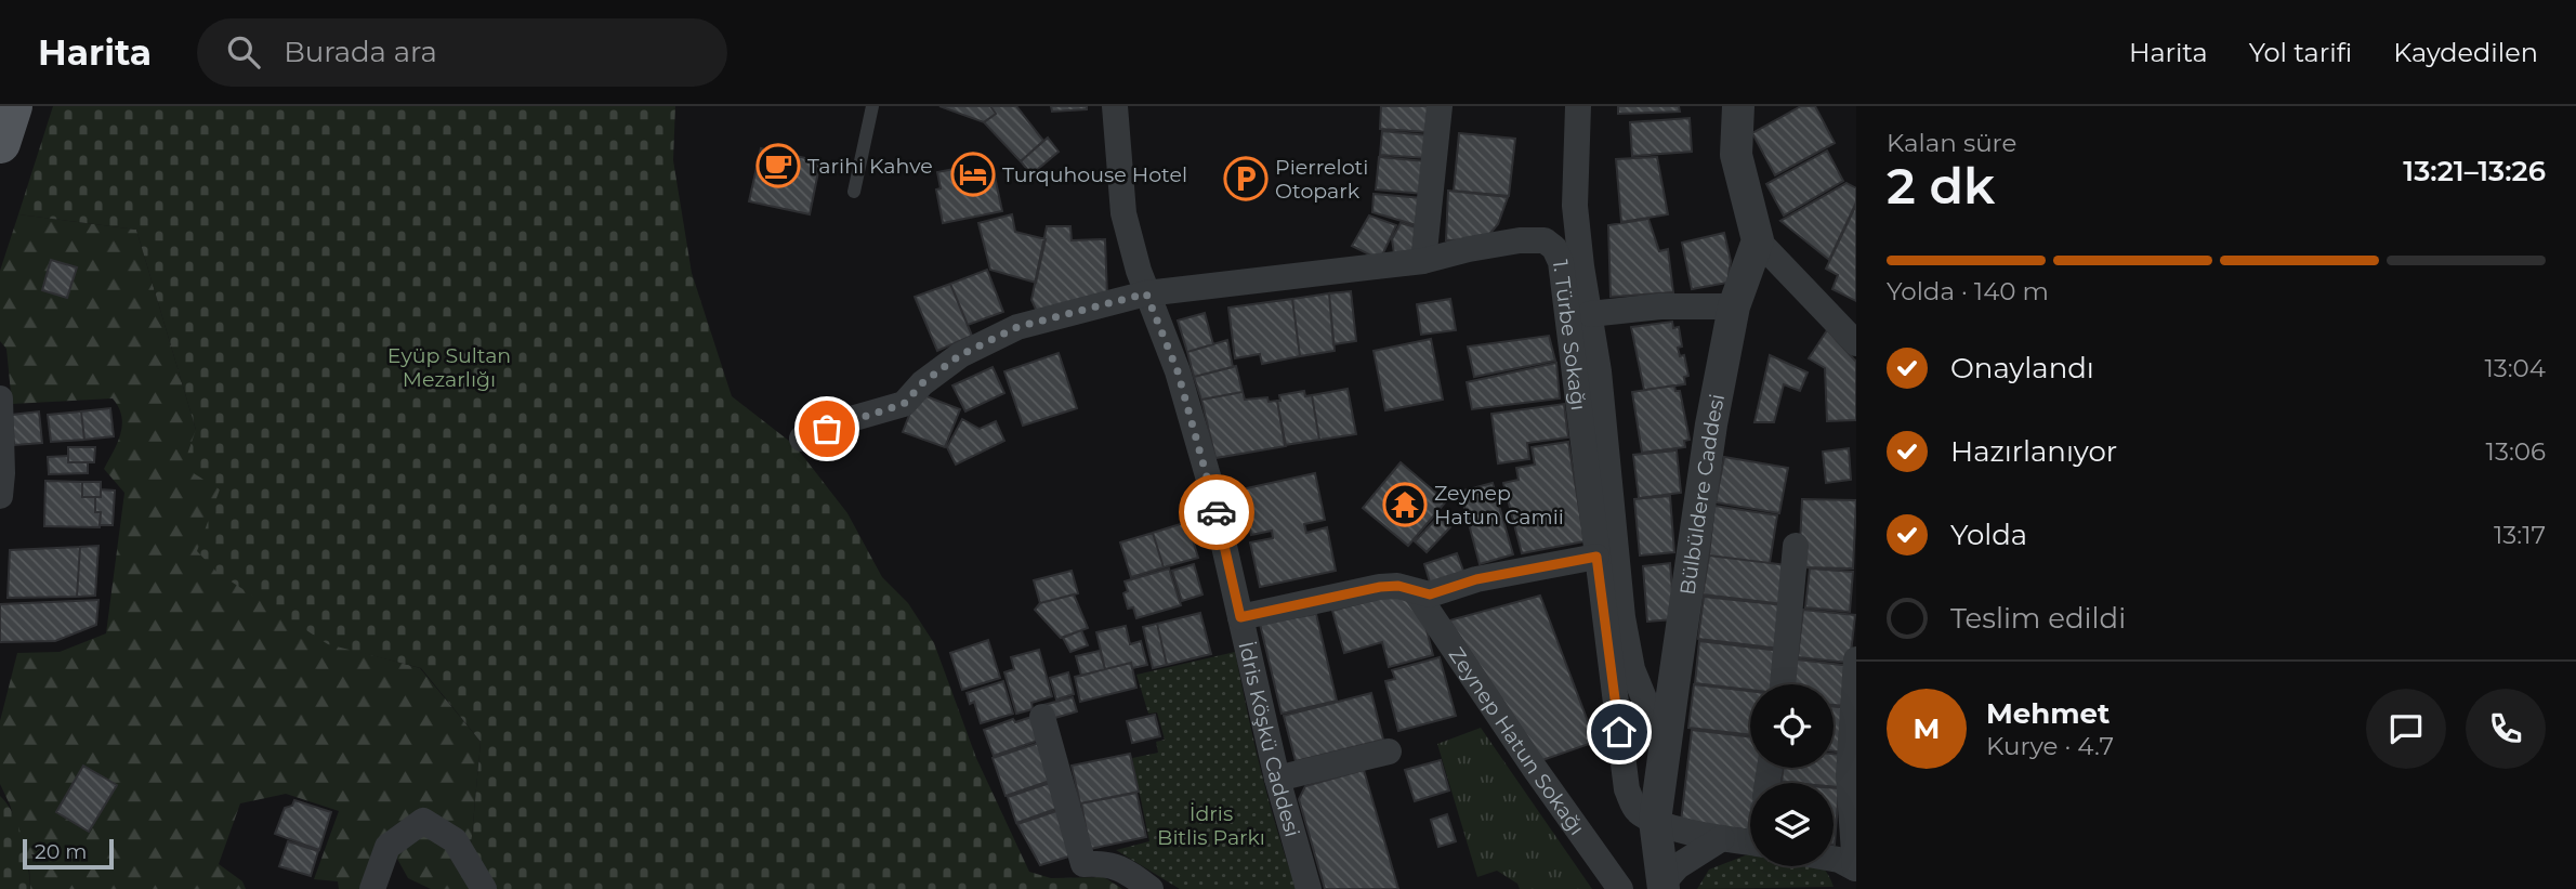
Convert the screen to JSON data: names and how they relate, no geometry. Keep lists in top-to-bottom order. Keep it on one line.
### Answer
{"streets":{"street":["1. Türbe Sokağı","Bülbüldere Caddesi","İdris Köşkü Caddesi","Zeynep Hatun Sokağı"]},"crossings":[["1. Türbe Sokağı","Bülbüldere Caddesi"],["1. Türbe Sokağı","İdris Köşkü Caddesi"]],"parks":["Eyüp Sultan Mezarlığı","İdris Bitlis Parkı"],"places":{"cafe":["Tarihi Kahve"],"hotel":["Turquhouse Hotel"],"parking":["Pierreloti Otopark"],"temple":["Zeynep Hatun Camii"]},"scale_bar":"20 m","page":{"header":"Harita","search":"Burada ara","nav":["Harita","Yol tarifi","Kaydedilen"],"heading":["2 dk","Kalan süre","13:21–13:26"],"panel":["Mehmet","Kurye · 4.7"],"bar":"Yolda · 140 m","list":[["Onaylandı","13:04"],["Hazırlanıyor","13:06"],["Yolda","13:17"],"Teslim edildi"],"round":"M","scale":"20 m"}}
